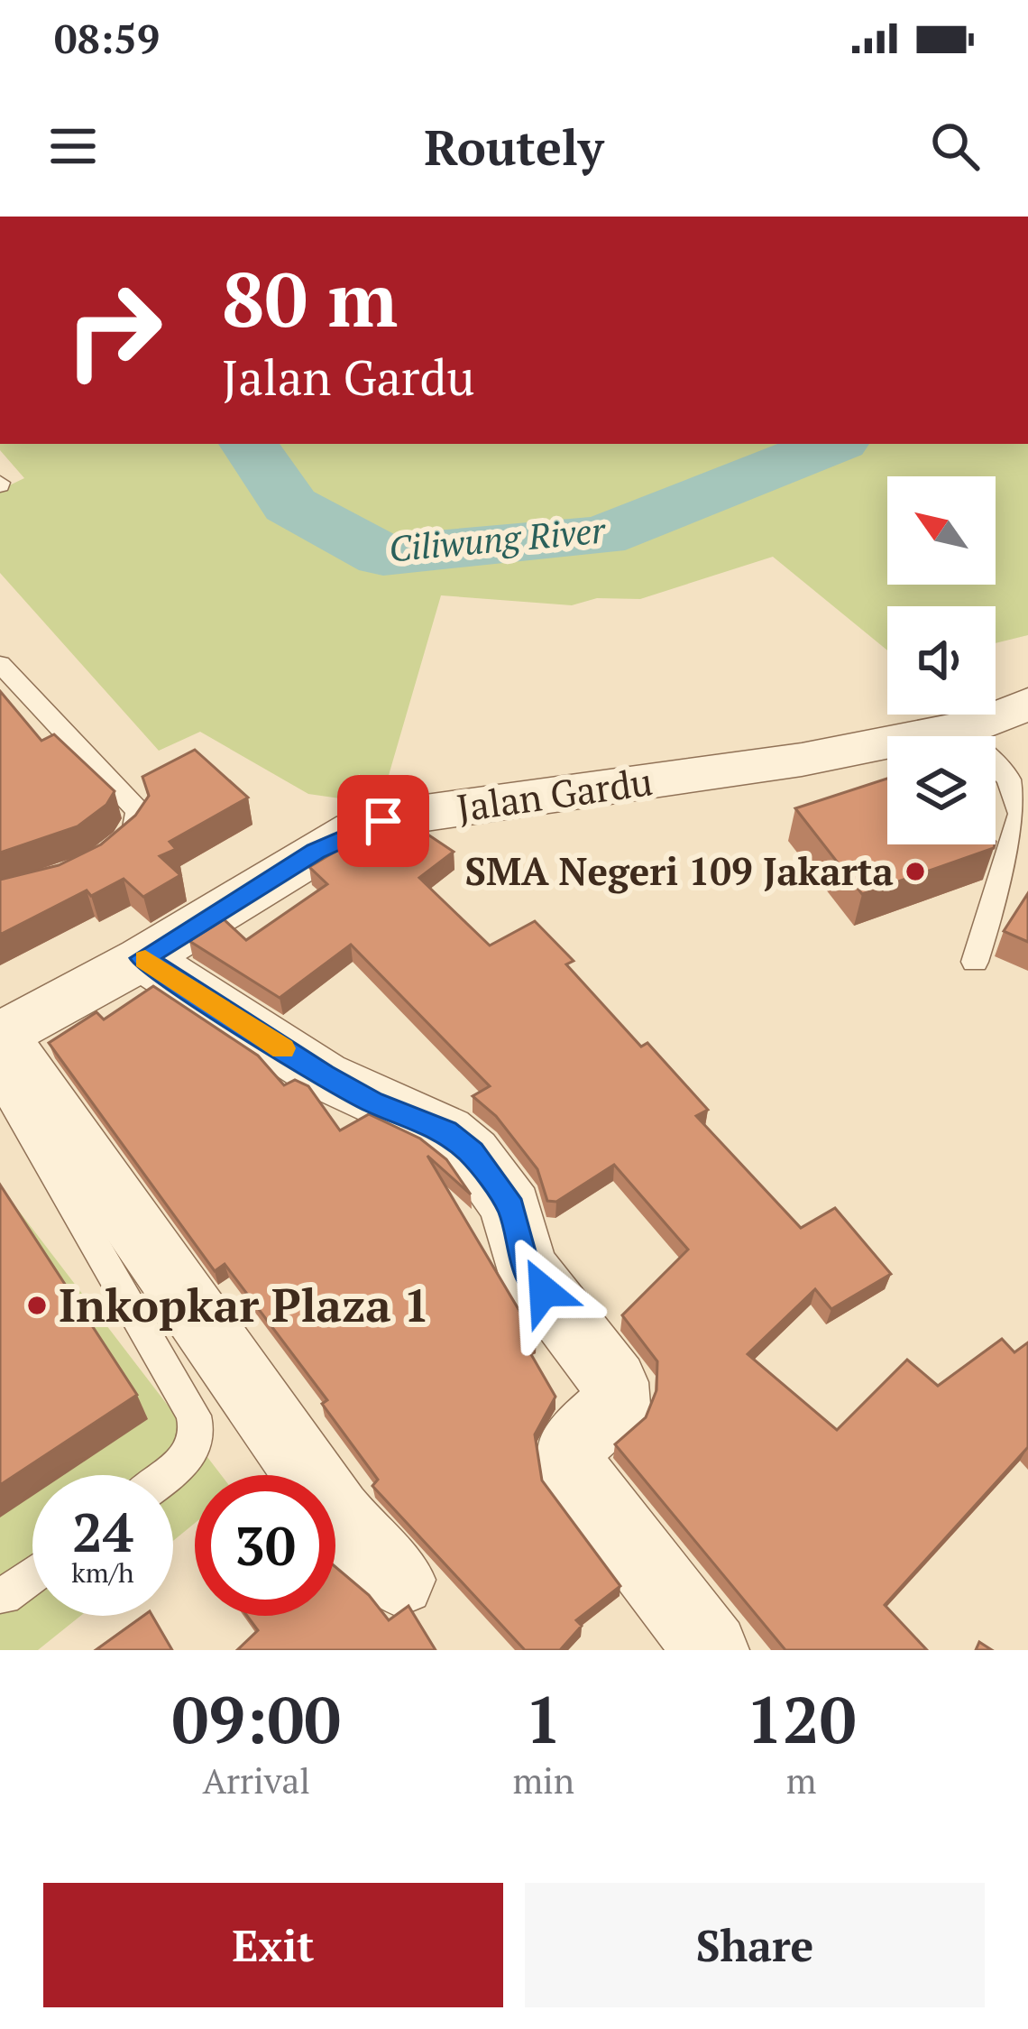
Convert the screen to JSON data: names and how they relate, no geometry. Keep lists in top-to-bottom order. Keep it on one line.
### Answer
{"streets":{"street":["Jalan Gardu"]},"water":["Ciliwung River"],"places":["SMA Negeri 109 Jakarta","Inkopkar Plaza 1"],"north":"top left","page":{"status":"08:59","header":"Routely","turn":["80 m","Jalan Gardu"],"speed":"24 km/h","limit":"30","eta":["09:00","Arrival","1","min","120","m"],"buttons":["Exit","Share"]}}
